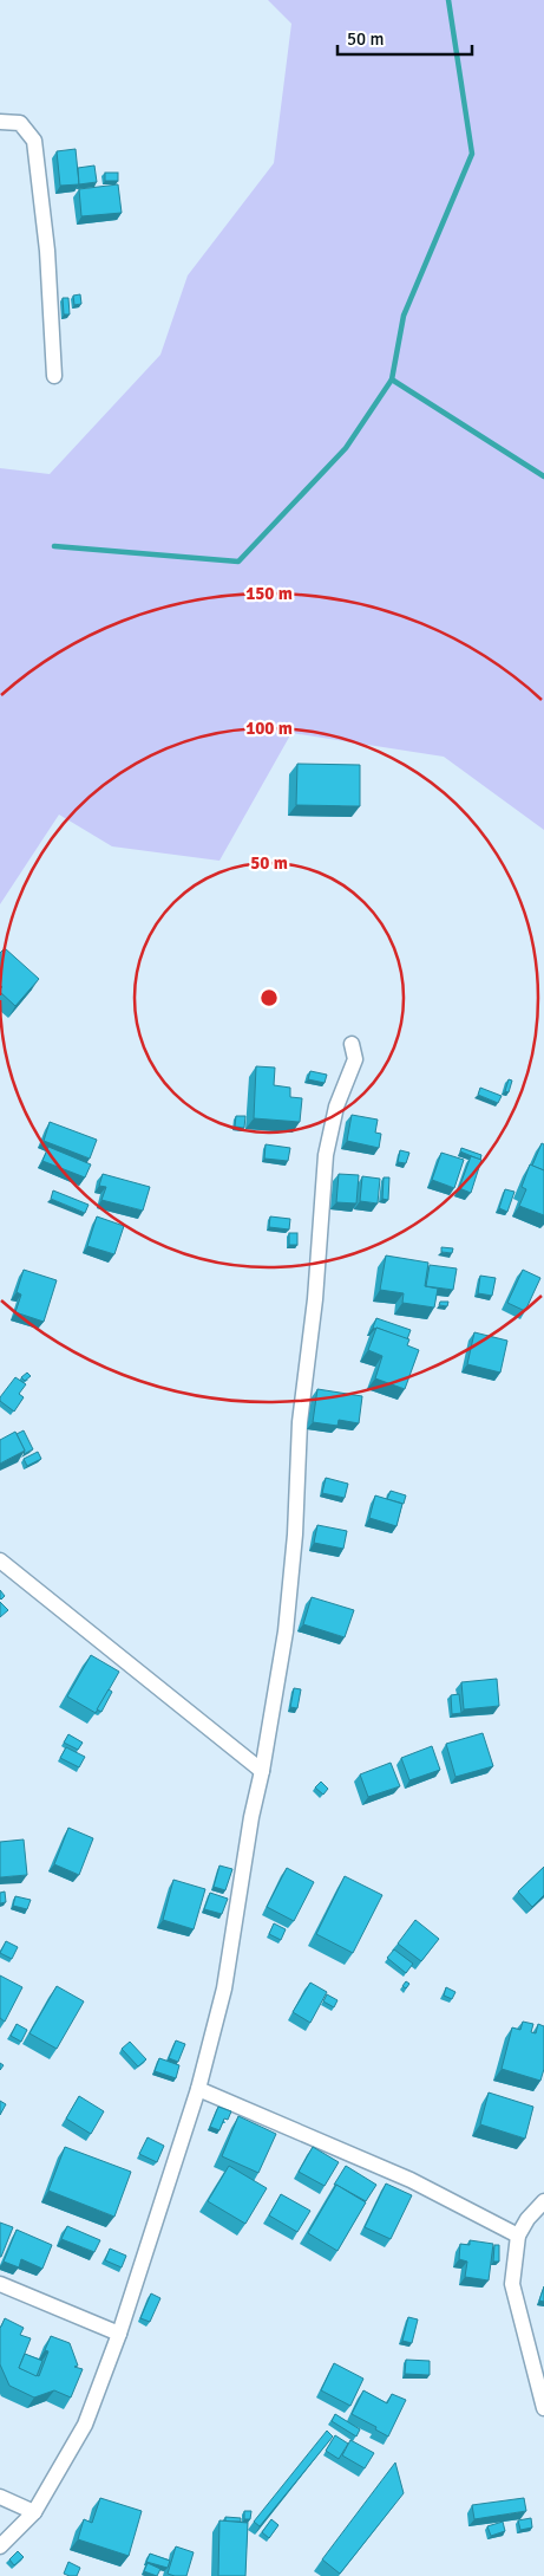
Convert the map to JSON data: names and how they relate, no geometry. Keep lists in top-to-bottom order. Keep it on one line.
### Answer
{"scale_bar":"50 m","rings":["150 m","100 m","50 m"]}
